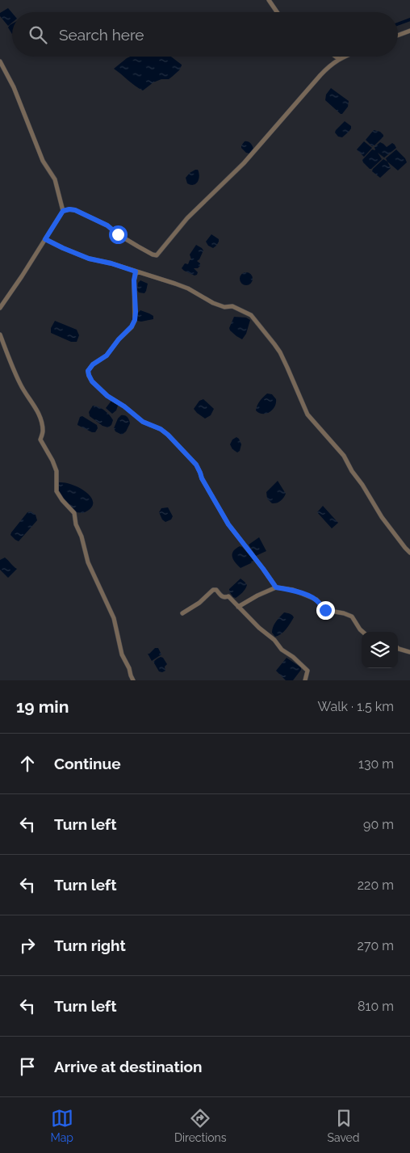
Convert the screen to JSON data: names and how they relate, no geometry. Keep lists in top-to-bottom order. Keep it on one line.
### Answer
{"page":{"search":"Search here","heading":["19 min","Walk · 1.5 km"],"list":[["Continue","130 m"],["Turn left","90 m"],["Turn left","220 m"],["Turn right","270 m"],["Turn left","810 m"],"Arrive at destination"],"nav":["Map","Directions","Saved"]}}
